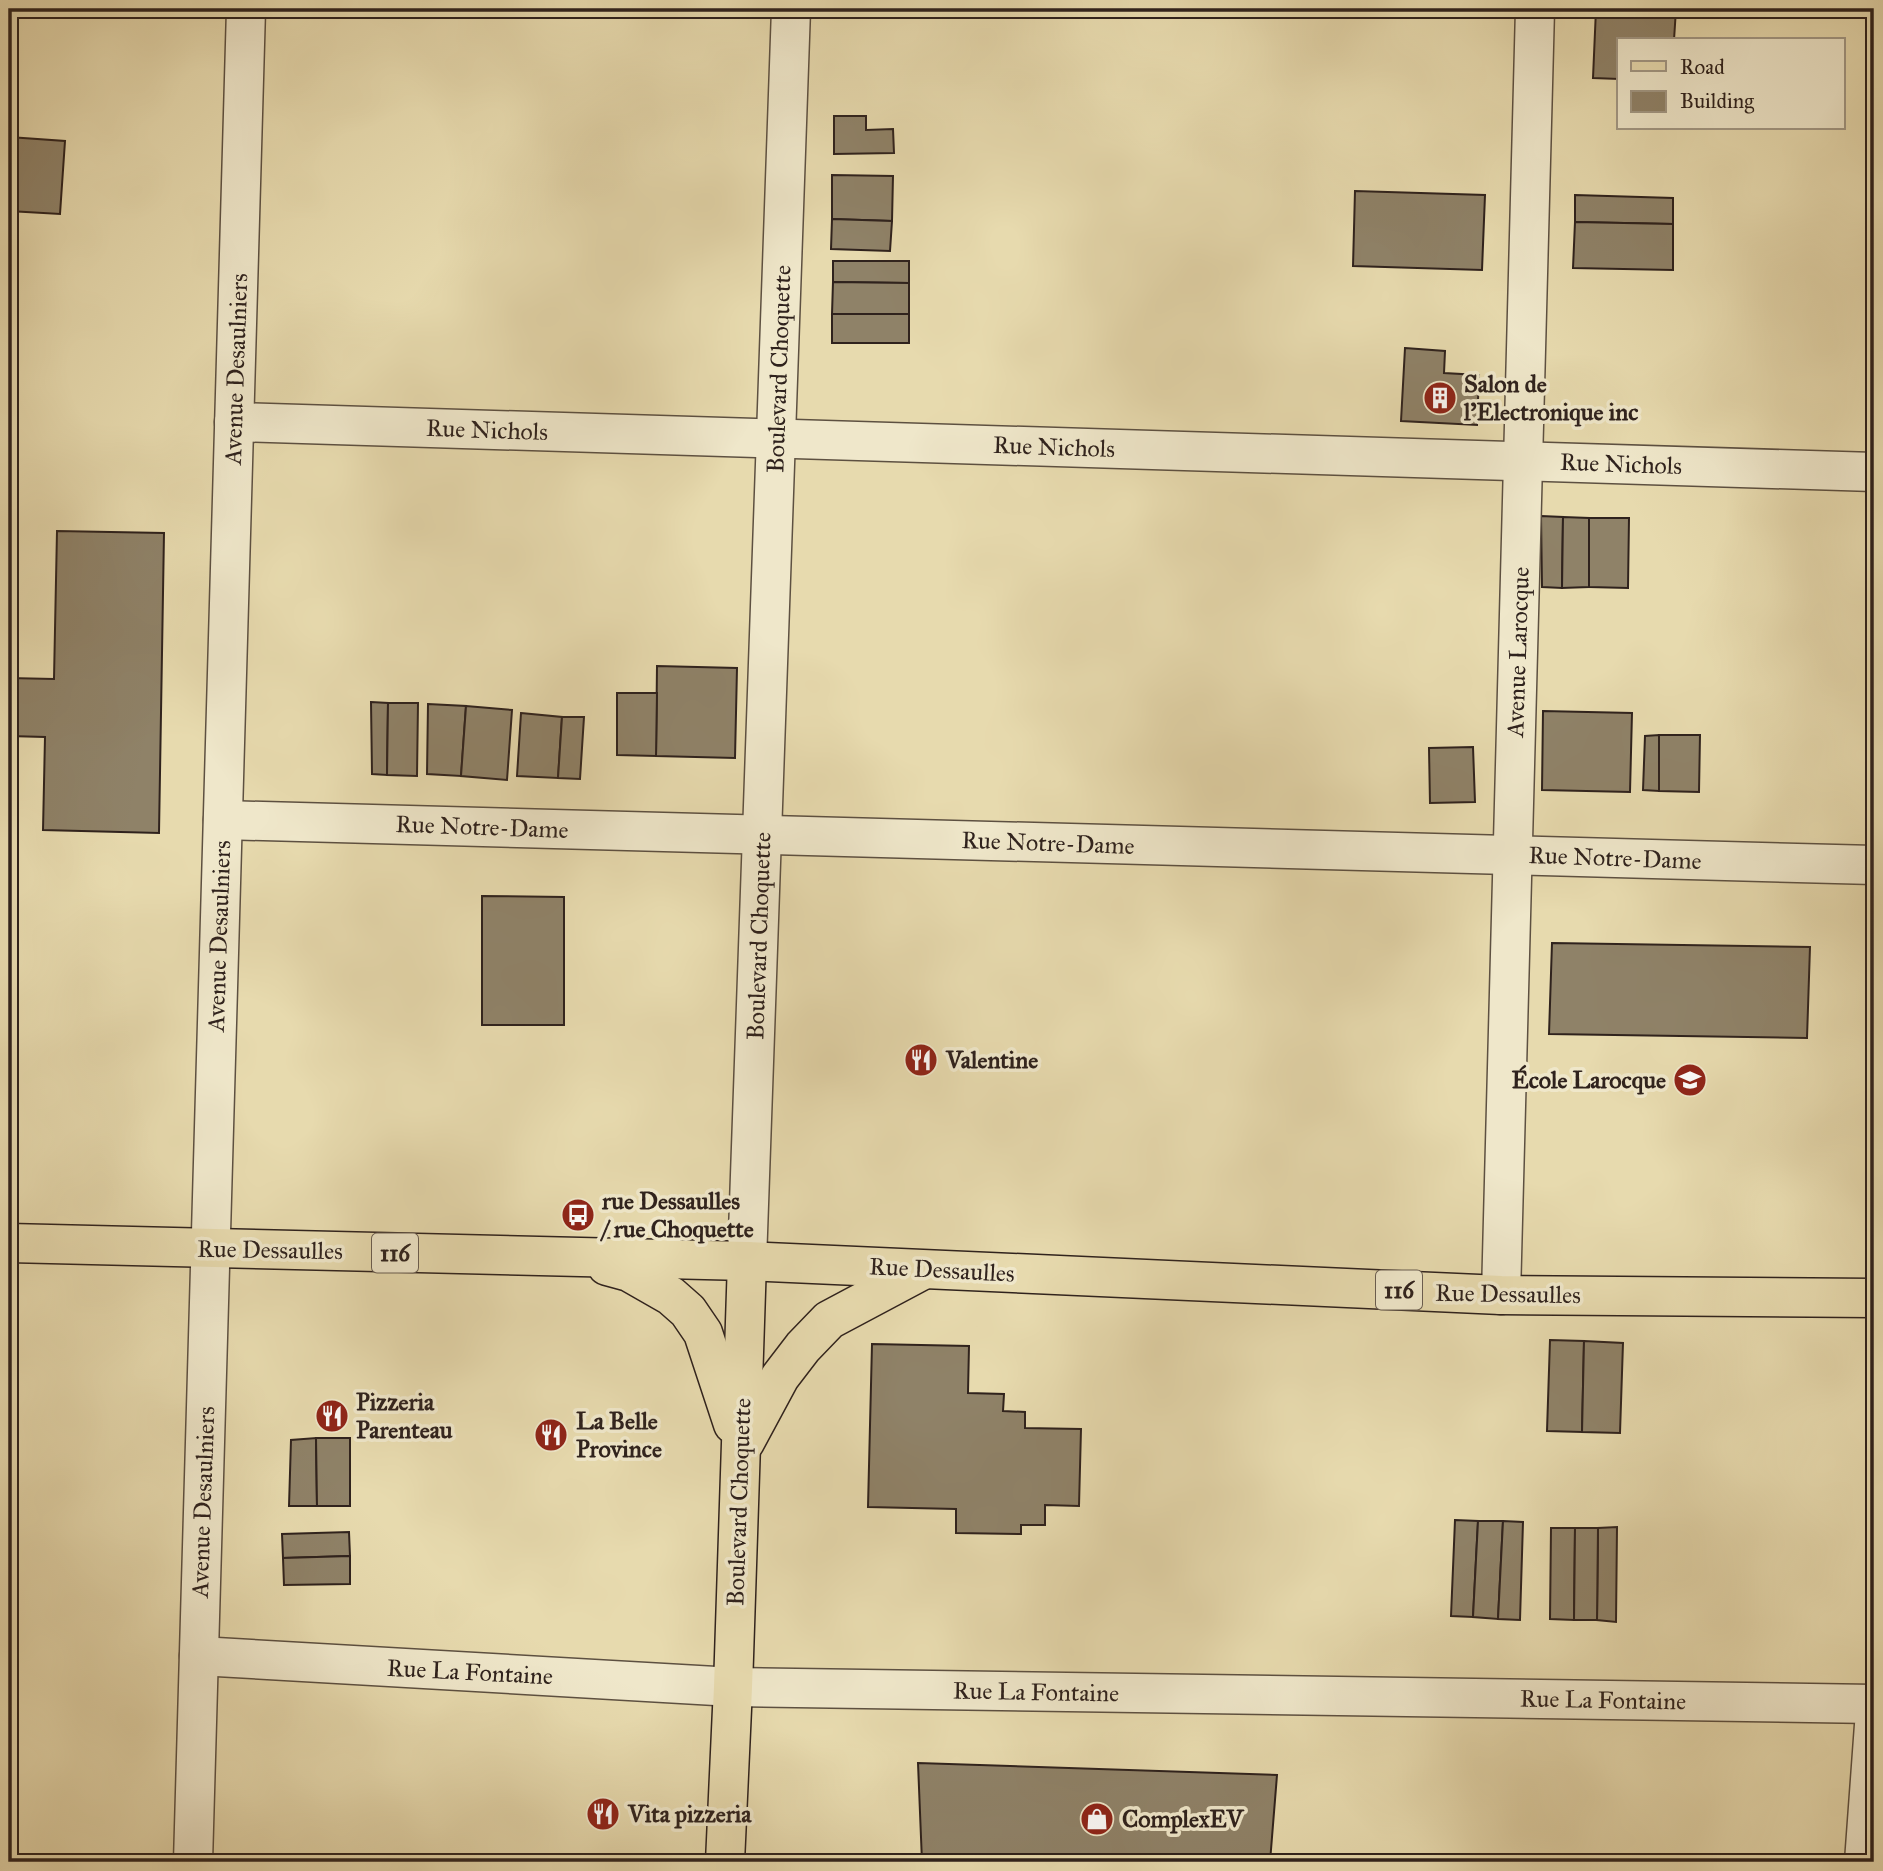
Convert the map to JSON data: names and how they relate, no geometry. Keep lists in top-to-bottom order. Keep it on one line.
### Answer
{"streets":{"main road":["Boulevard Choquette","Rue Dessaulles","116"],"street":["Avenue Desaulniers","Rue Nichols","Avenue Larocque","Rue Notre-Dame","Rue La Fontaine"]},"crossings":[["Avenue Desaulniers","Rue Nichols"],["Avenue Desaulniers","Rue Notre-Dame"],["Avenue Desaulniers","Rue Dessaulles"],["Avenue Desaulniers","Rue La Fontaine"],["Boulevard Choquette","Rue Nichols"],["Boulevard Choquette","Rue Notre-Dame"],["Boulevard Choquette","Rue Dessaulles"],["Boulevard Choquette","Rue La Fontaine"],["Rue Nichols","Avenue Larocque"],["Avenue Larocque","Rue Notre-Dame"],["Avenue Larocque","Rue Dessaulles"]],"places":{"building":["Salon de l'Electronique inc"],"restaurant":["Valentine","Pizzeria Parenteau","La Belle Province","Vita pizzeria"],"school or university":["École Larocque"],"bus stop":["rue Dessaulles / rue Choquette"],"shop":["ComplexEV"]},"legend":["Road","Building"]}
